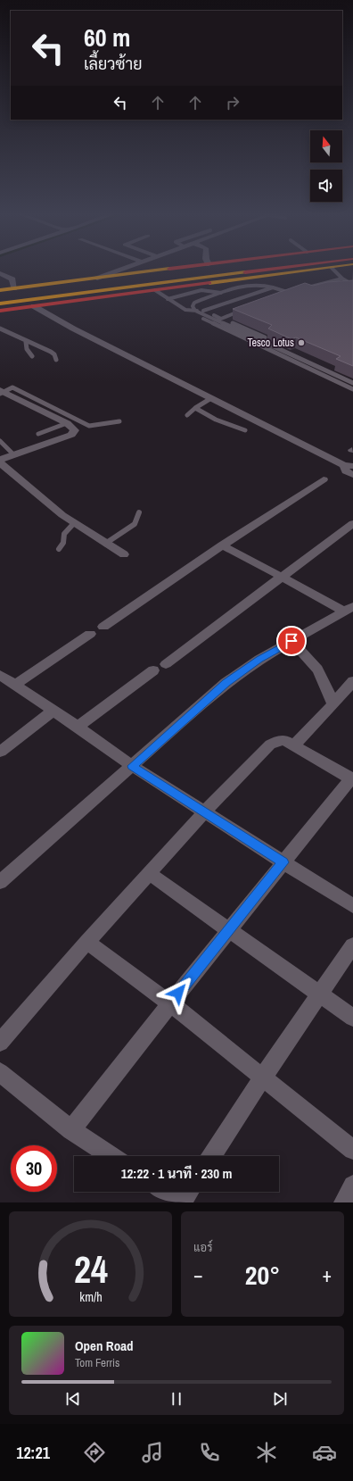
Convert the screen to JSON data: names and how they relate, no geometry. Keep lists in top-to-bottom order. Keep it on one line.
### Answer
{"places":["Tesco Lotus"],"north":"top","page":{"turn":["60 m","เลี้ยวซ้าย"],"limit":"30","trip":"12:22 · 1 นาที · 230 m","tile":"แอร์","heat":["−","20°","+"],"song":["Open Road","Tom Ferris"],"tabs":"12:21","gauge":["24","km/h"]}}
